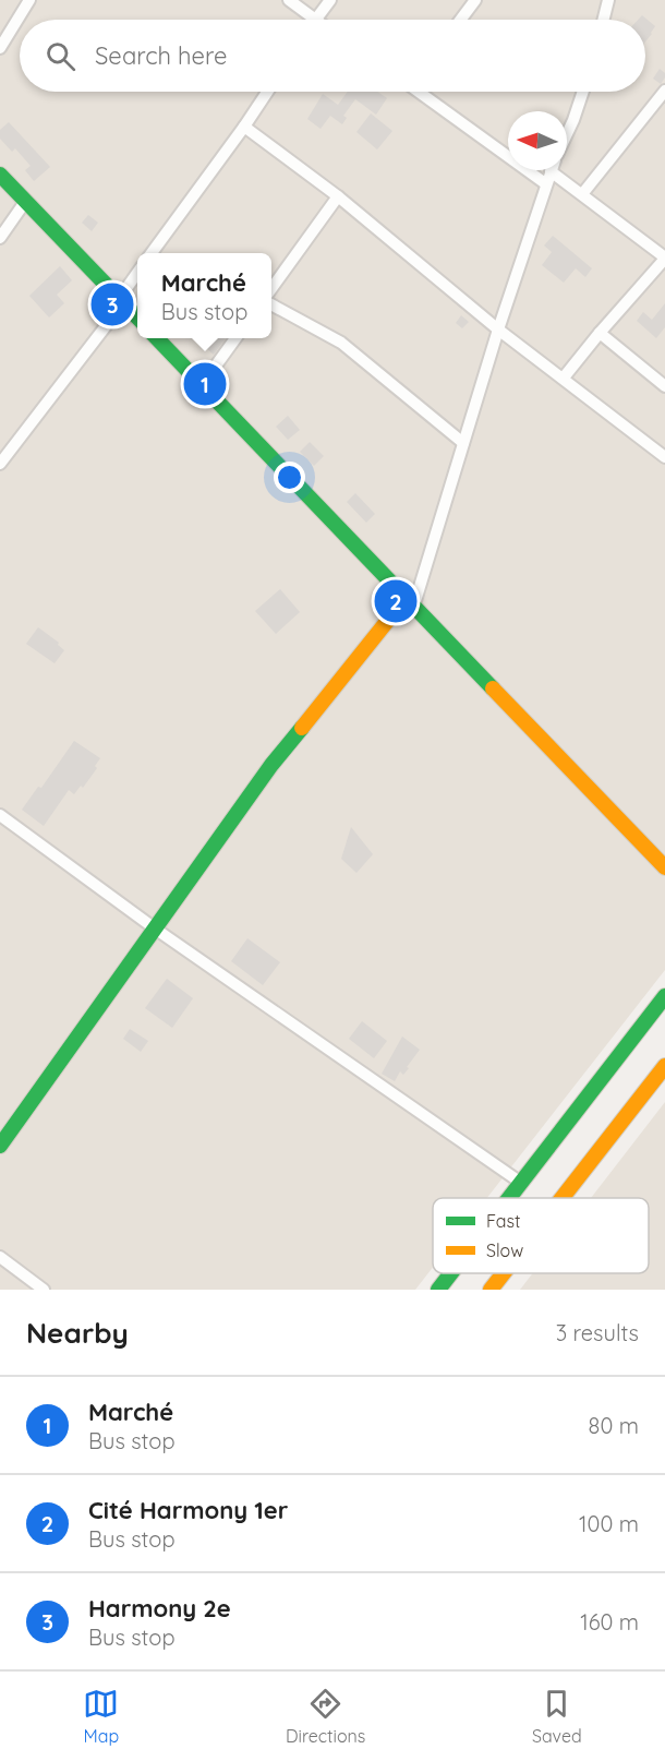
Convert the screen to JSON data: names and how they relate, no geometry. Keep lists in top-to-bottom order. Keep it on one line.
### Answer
{"legend":["Fast","Slow"],"north":"left","page":{"search":"Search here","popup":["Marché","Bus stop"],"pins":["3","1","2"],"heading":["Nearby","3 results"],"list":[{"mark":"1","name":"Marché","note":"Bus stop","value":"80 m"},{"mark":"2","name":"Cité Harmony 1er","note":"Bus stop","value":"100 m"},{"mark":"3","name":"Harmony 2e","note":"Bus stop","value":"160 m"}],"nav":["Map","Directions","Saved"]}}
